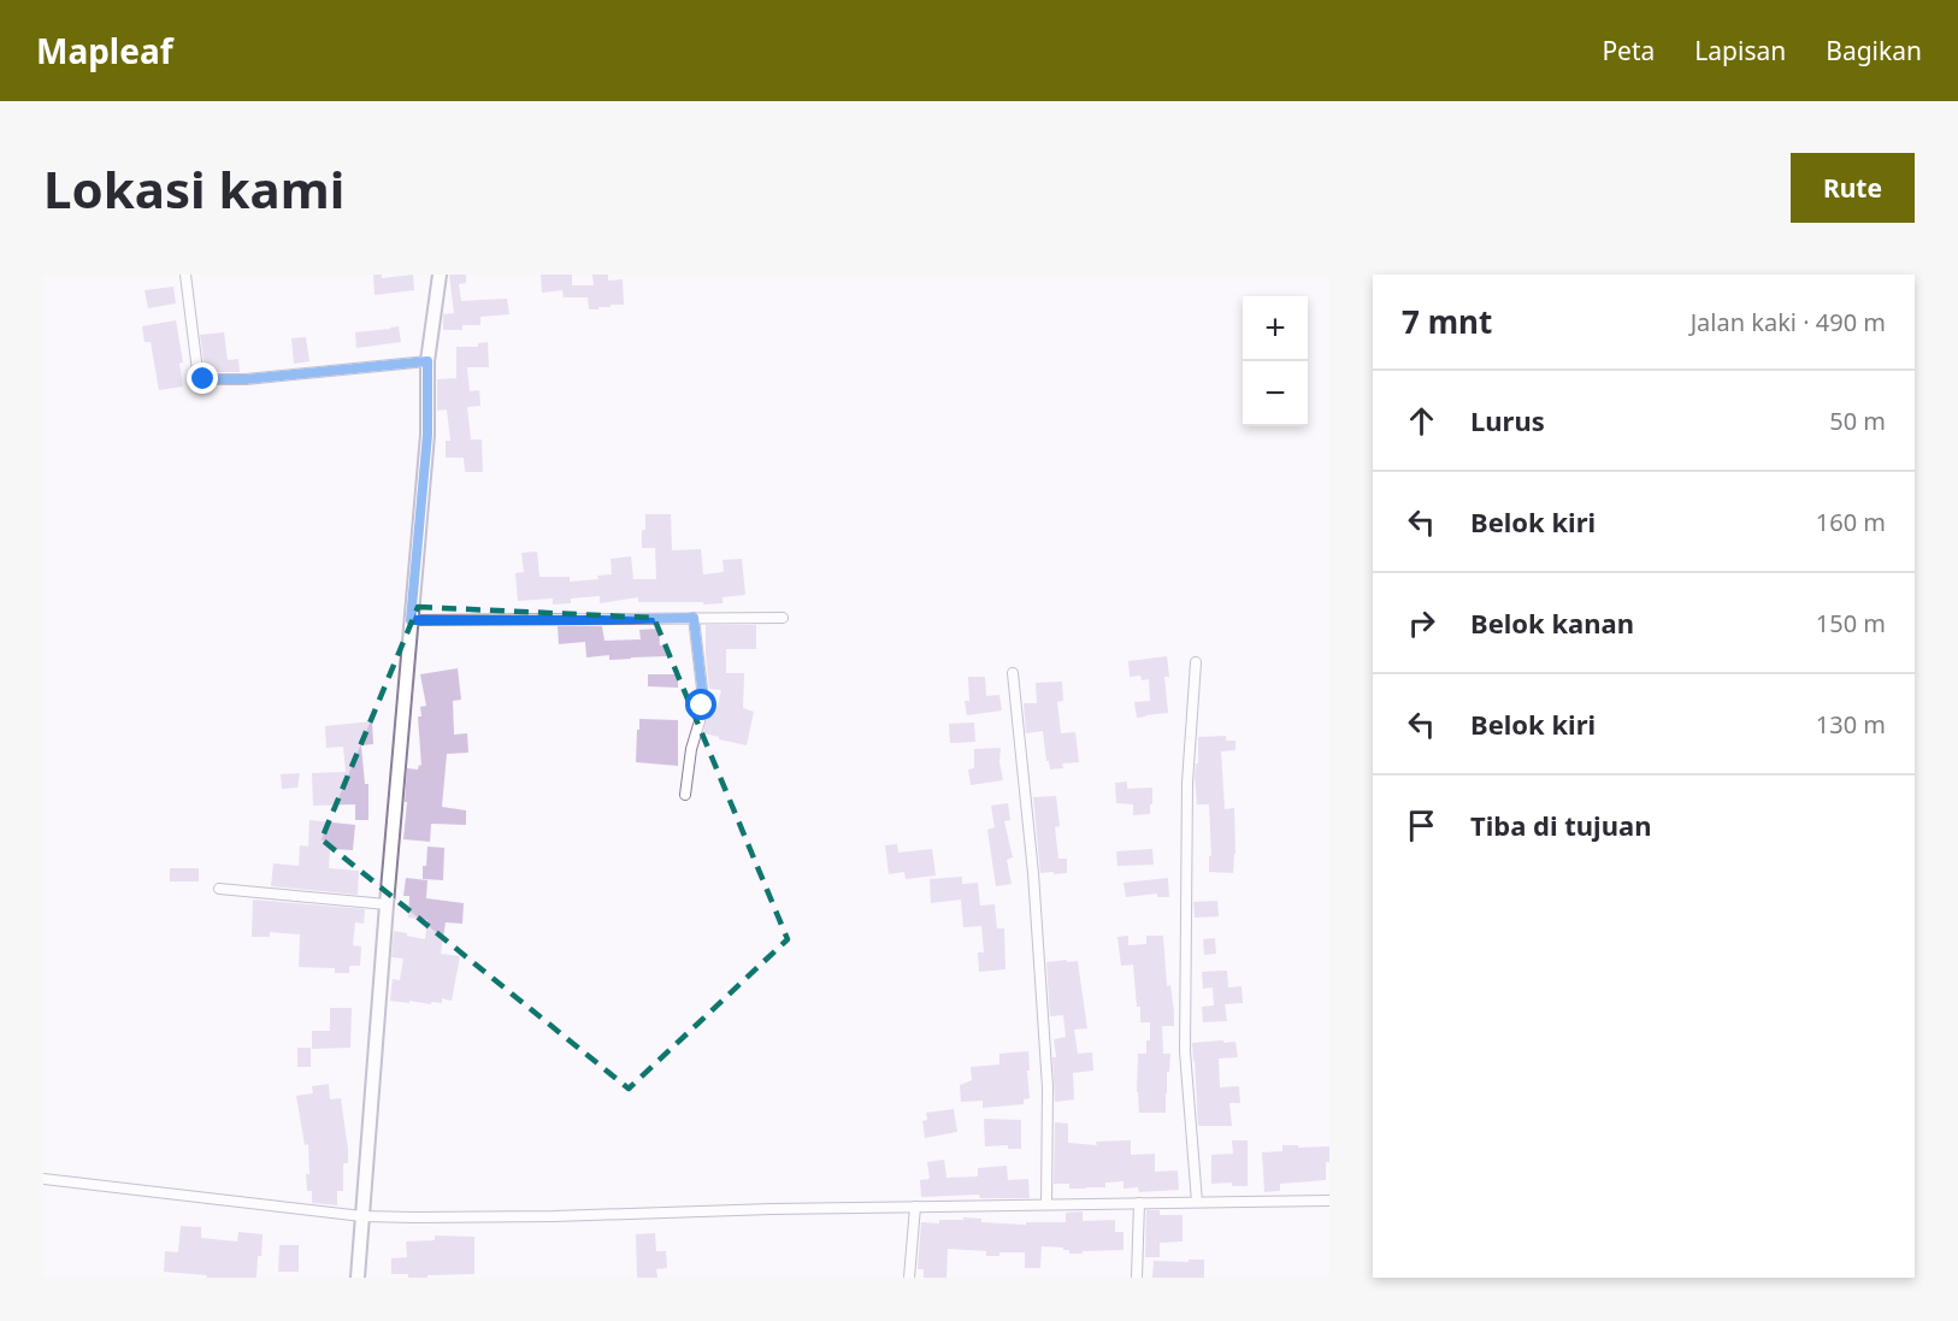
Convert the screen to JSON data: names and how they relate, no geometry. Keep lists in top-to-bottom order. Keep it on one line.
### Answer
{"page":{"header":"Mapleaf","nav":["Peta","Lapisan","Bagikan"],"buttons":"Rute","title":"Lokasi kami","heading":["7 mnt","Jalan kaki · 490 m"],"map_buttons":["+","−"],"list":[["Lurus","50 m"],["Belok kiri","160 m"],["Belok kanan","150 m"],["Belok kiri","130 m"],"Tiba di tujuan"]}}
